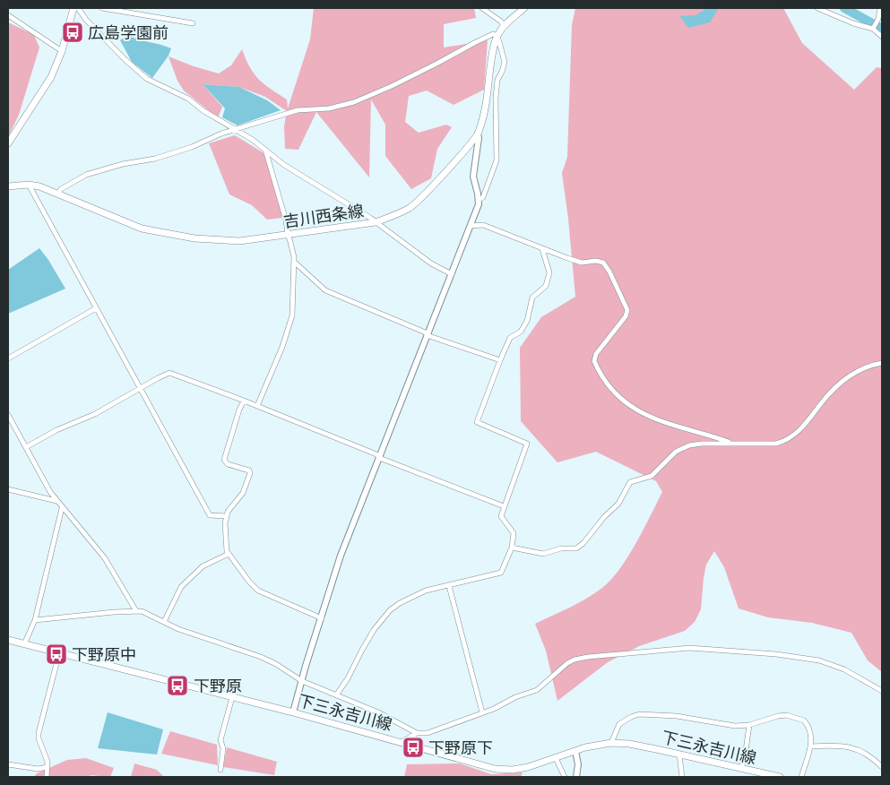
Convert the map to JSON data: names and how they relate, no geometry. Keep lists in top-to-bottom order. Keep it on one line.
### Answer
{"streets":{"main road":["吉川西条線","下三永吉川線"]},"places":{"bus stop":["広島学園前","下野原中","下野原","下野原下"]}}
